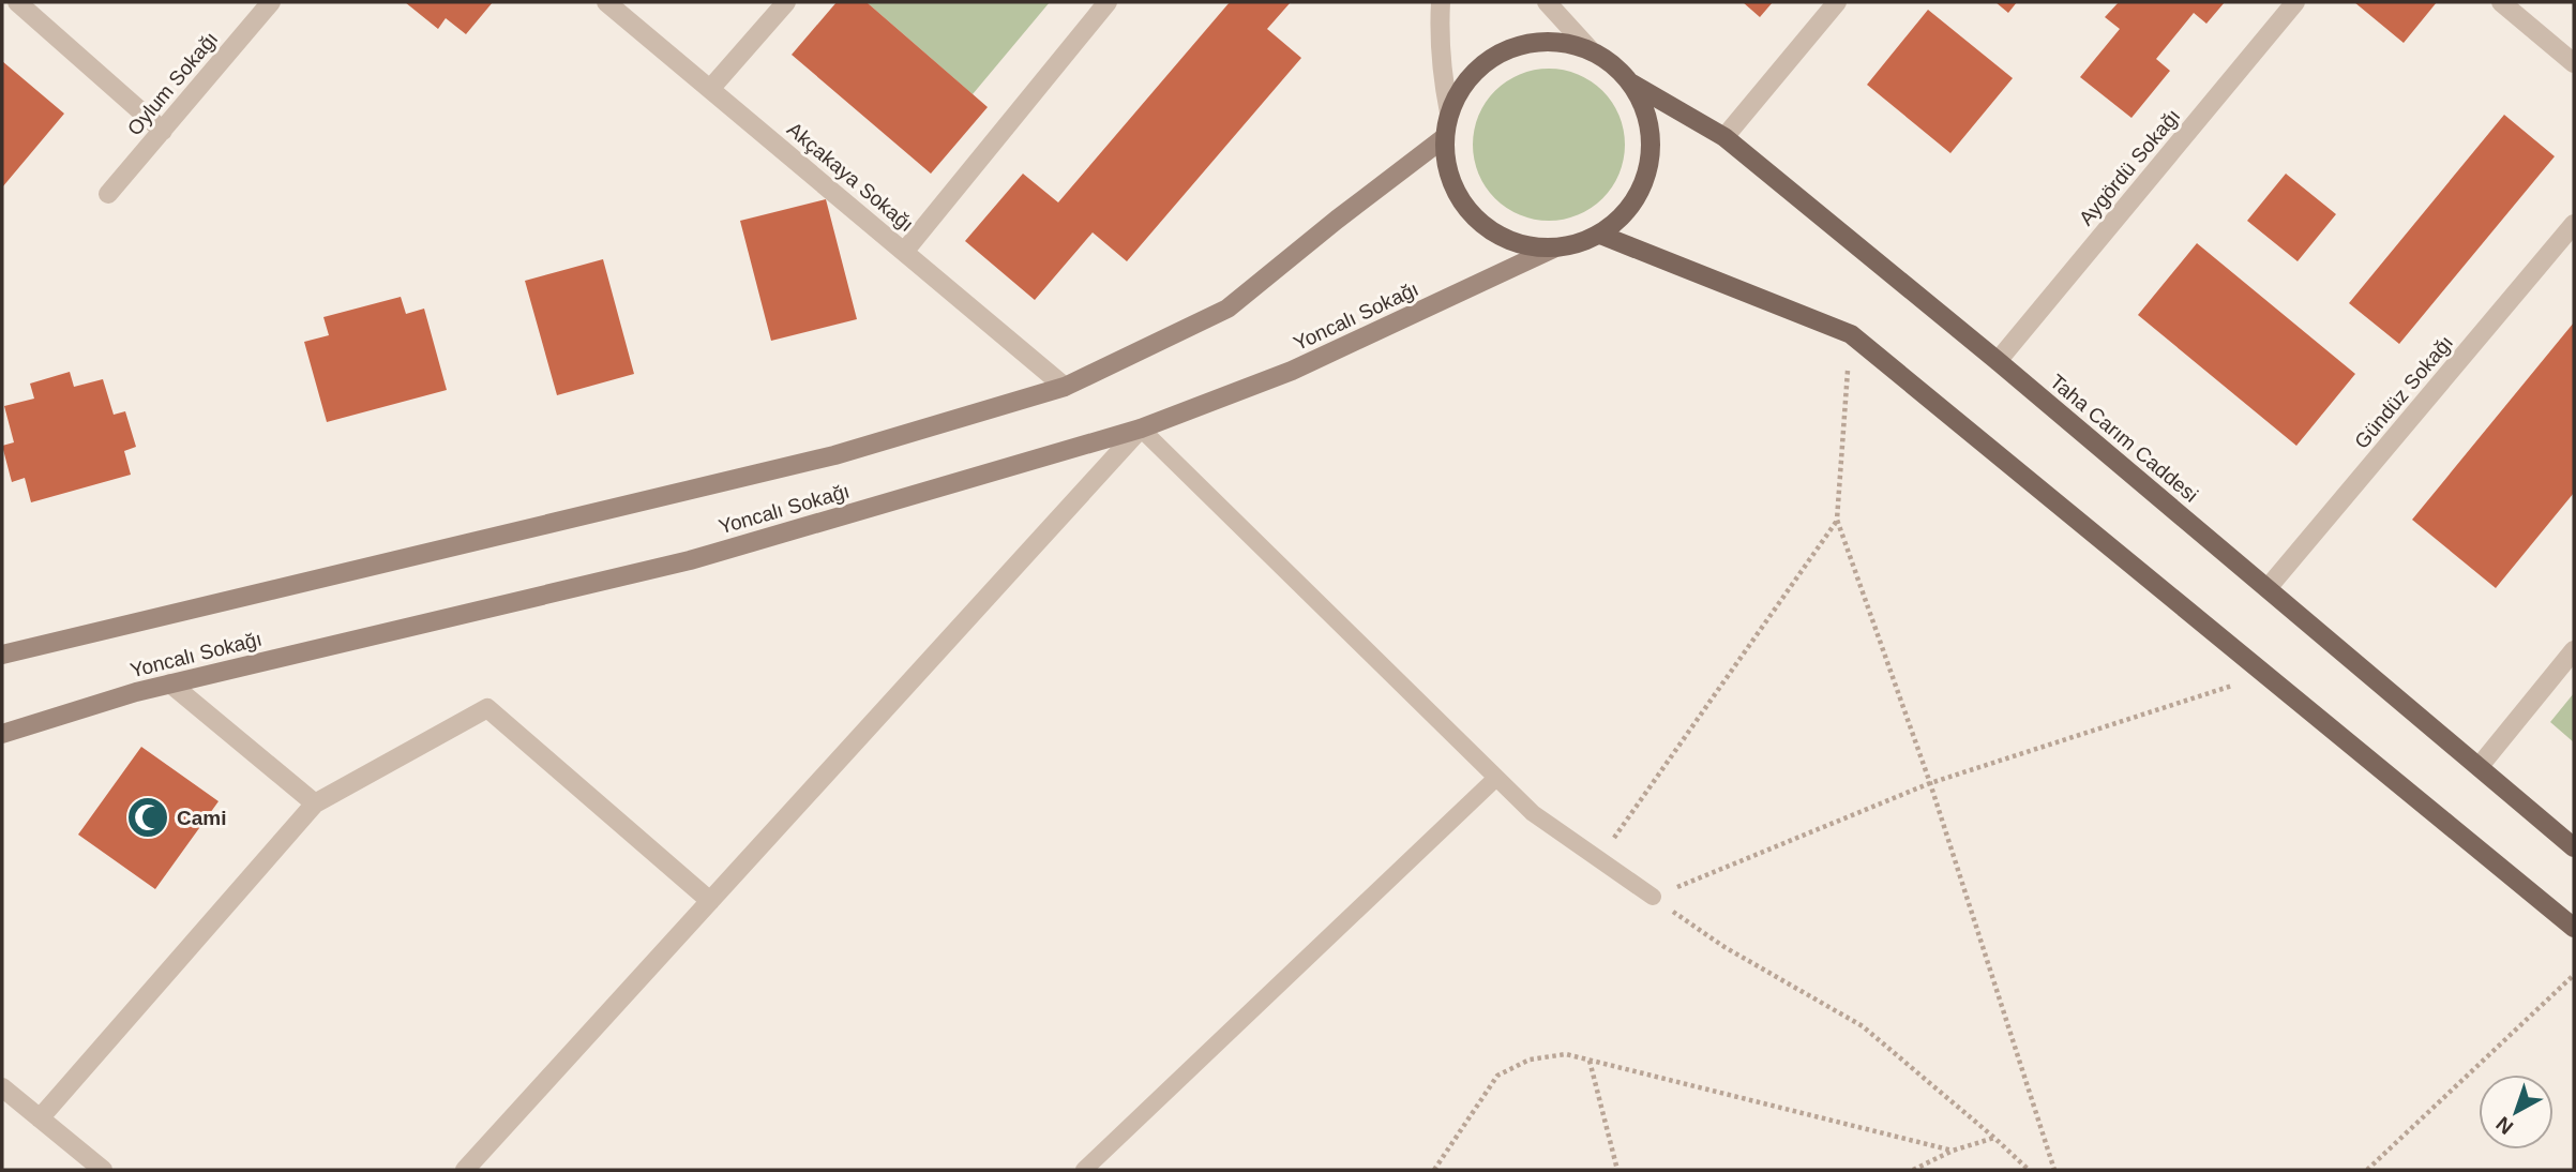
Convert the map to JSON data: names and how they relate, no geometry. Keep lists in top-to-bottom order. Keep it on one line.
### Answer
{"streets":{"main road":["Taha Carım Caddesi"],"street":["Oylum Sokağı","Aygördü Sokağı","Akçakaya Sokağı","Yoncalı Sokağı","Gündüz Sokağı"]},"crossings":[["Aygördü Sokağı","Taha Carım Caddesi"],["Akçakaya Sokağı","Yoncalı Sokağı"],["Yoncalı Sokağı","Taha Carım Caddesi"],["Gündüz Sokağı","Taha Carım Caddesi"]],"places":{"mosque":["Cami"]},"north":"bottom left"}
